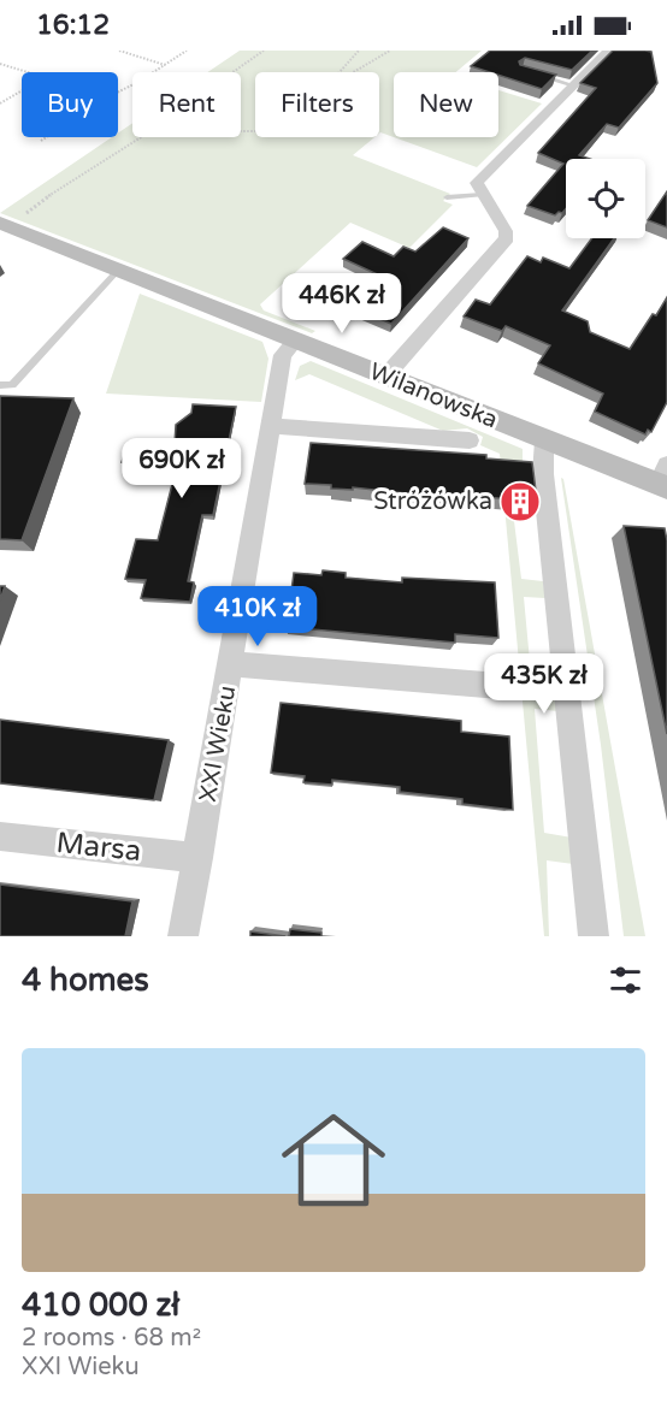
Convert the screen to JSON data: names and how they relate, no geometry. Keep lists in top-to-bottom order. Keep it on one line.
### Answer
{"streets":{"street":["Wilanowska","XXI Wieku","Marsa"]},"crossings":[["Wilanowska","XXI Wieku"],["XXI Wieku","Marsa"]],"places":{"building":["Stróżówka"]},"page":{"status":"16:12","chip":["Buy","Rent","Filters","New"],"price":["446K zł","690K zł","410K zł","435K zł"],"heading":"4 homes","list":[{"name":"410 000 zł","note":"2 rooms · 68 m² · XXI Wieku"}]}}
